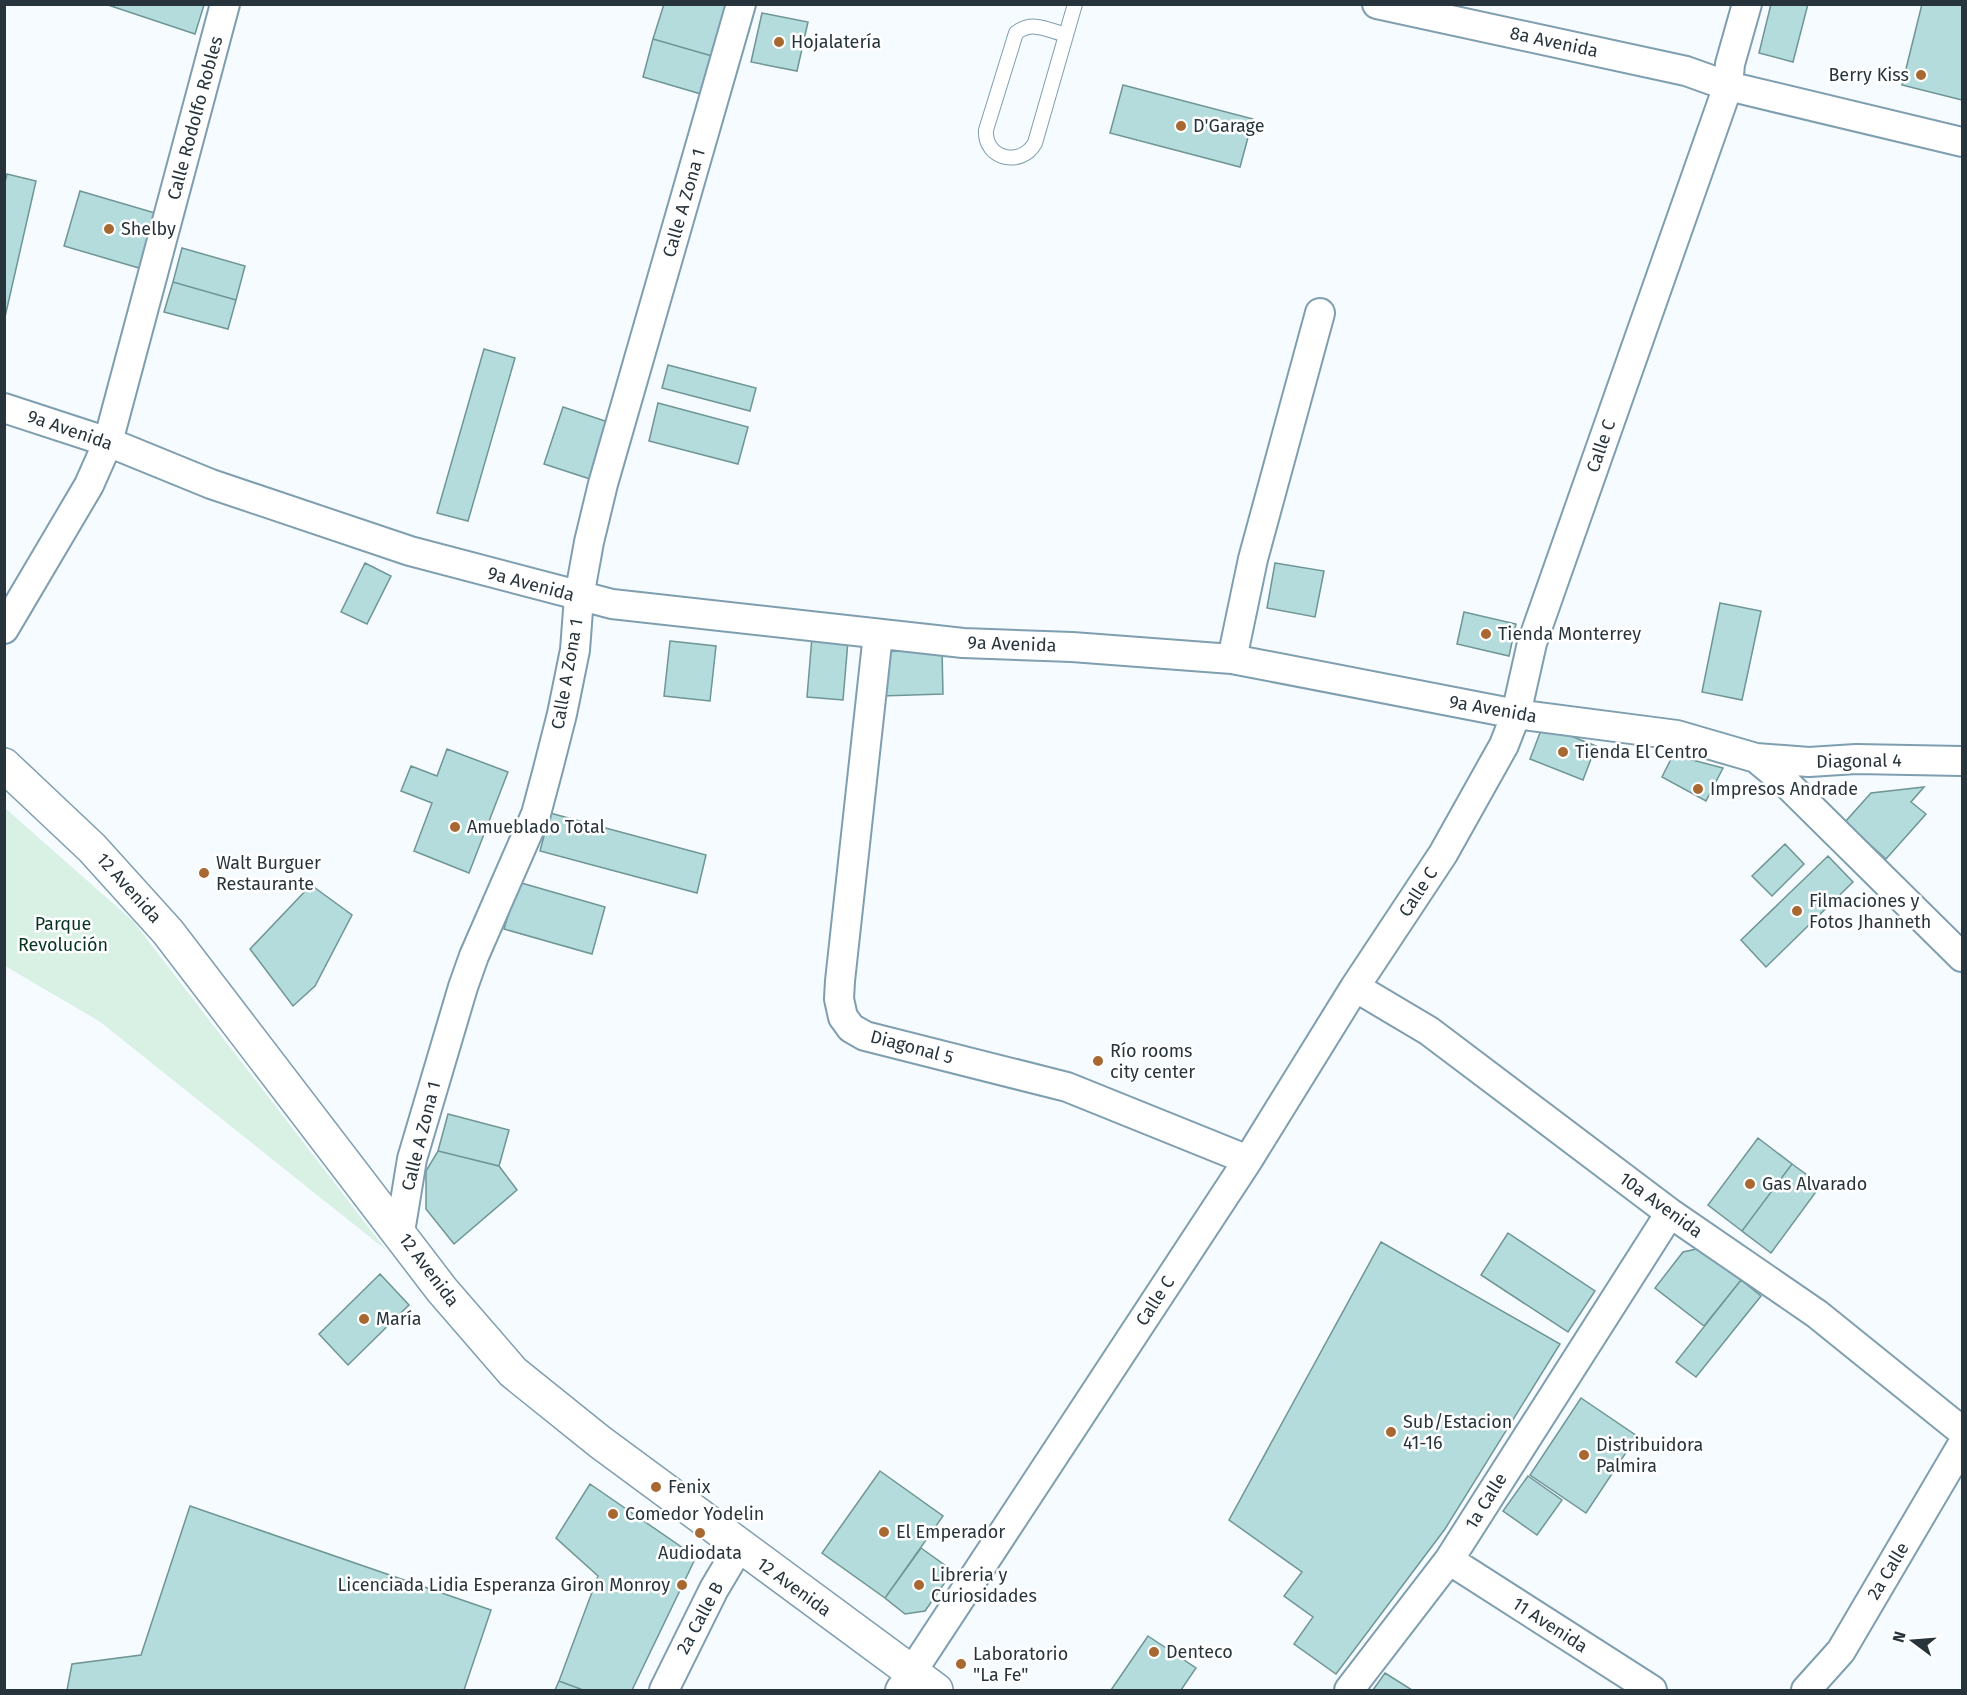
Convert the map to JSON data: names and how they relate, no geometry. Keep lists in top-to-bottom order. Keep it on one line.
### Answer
{"streets":{"street":["8a Avenida","Calle Rodolfo Robles","Calle A Zona 1","9a Avenida","Calle C","Diagonal 4","12 Avenida","Diagonal 5","10a Avenida","1a Calle","2a Calle","2a Calle B","11 Avenida"]},"crossings":[["8a Avenida","Calle C"],["Calle Rodolfo Robles","9a Avenida"],["Calle A Zona 1","9a Avenida"],["Calle A Zona 1","12 Avenida"],["9a Avenida","Calle C"],["9a Avenida","Diagonal 4"],["9a Avenida","Diagonal 5"],["Calle C","12 Avenida"],["Calle C","Diagonal 5"],["Calle C","10a Avenida"],["12 Avenida","2a Calle B"],["10a Avenida","1a Calle"],["1a Calle","11 Avenida"]],"parks":["Parque Revolución"],"places":["Hojalatería","Berry Kiss","D'Garage","Shelby","Tienda Monterrey","Tienda El Centro","Impresos Andrade","Amueblado Total","Walt Burguer Restaurante","Filmaciones y Fotos Jhanneth","Río rooms city center","Gas Alvarado","María","Sub/Estacion 41-16","Distribuidora Palmira","Fenix","Comedor Yodelin","El Emperador","Audiodata","Licenciada Lidia Esperanza Giron Monroy","Libreria y Curiosidades","Denteco","Laboratorio \"La Fe\""],"north":"left"}
